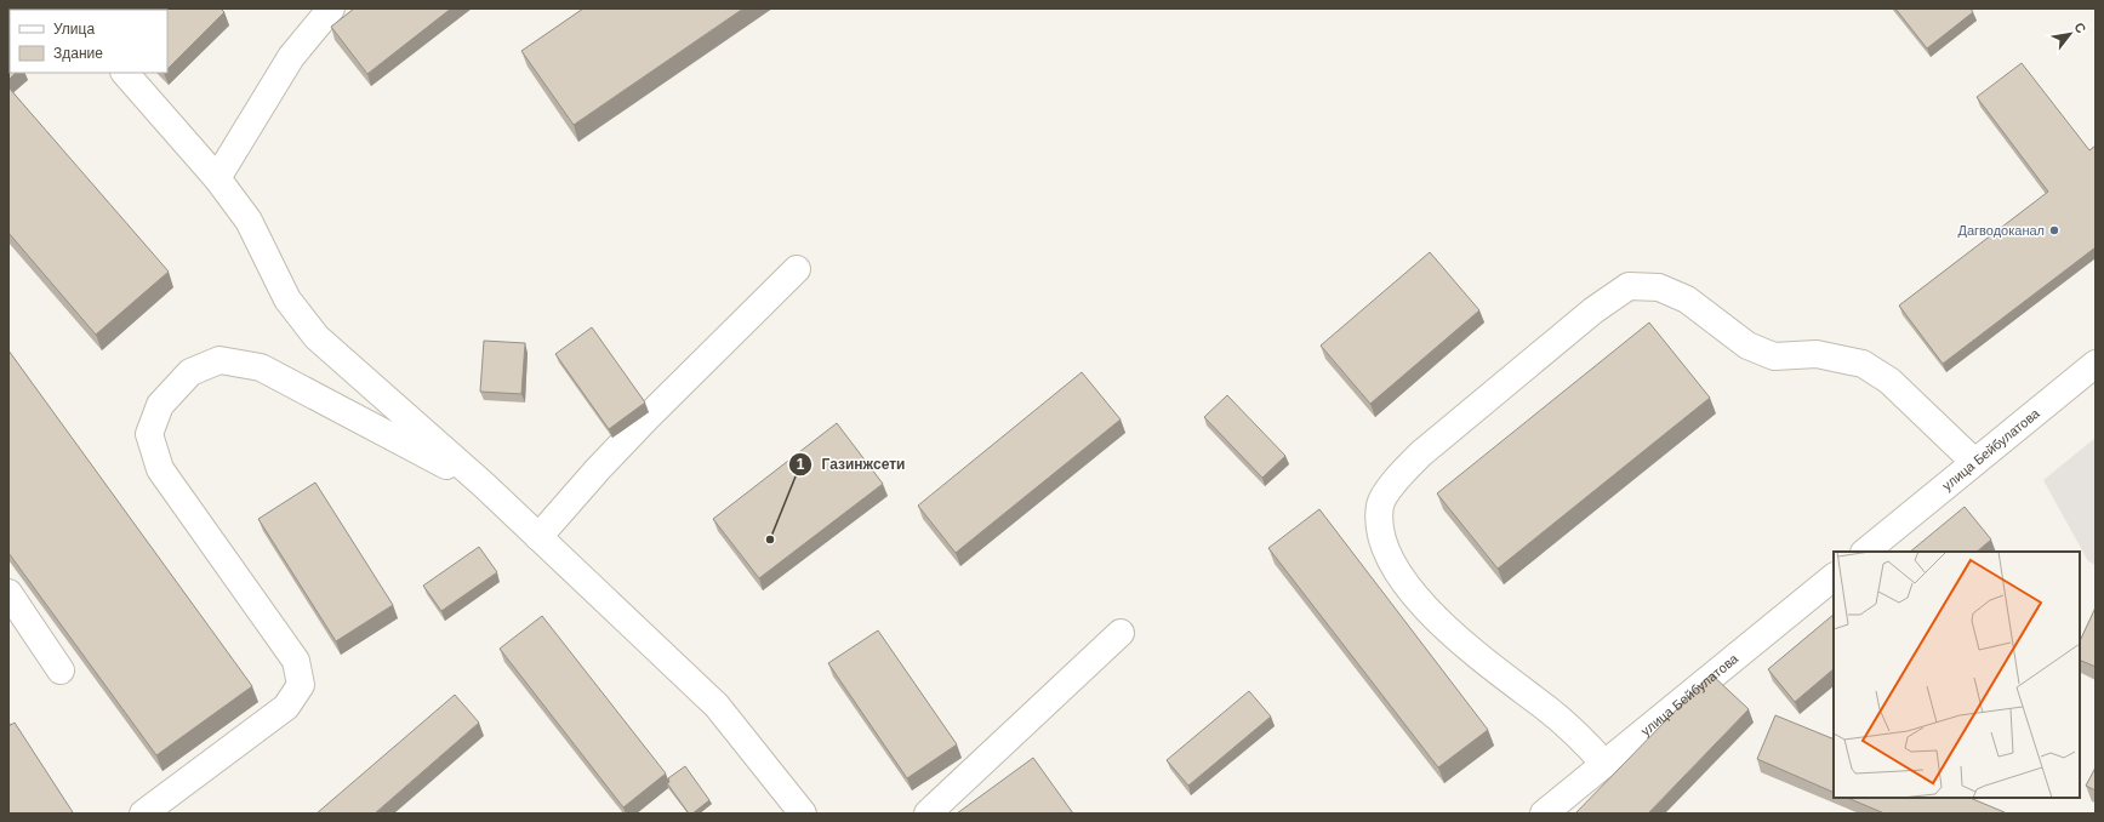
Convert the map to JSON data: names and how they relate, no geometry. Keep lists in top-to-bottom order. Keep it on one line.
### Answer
{"streets":{"street":["улица Бейбулатова"]},"places":["Дагводоканал","Газинжсети"],"legend":["Улица","Здание"],"north":"top right"}
